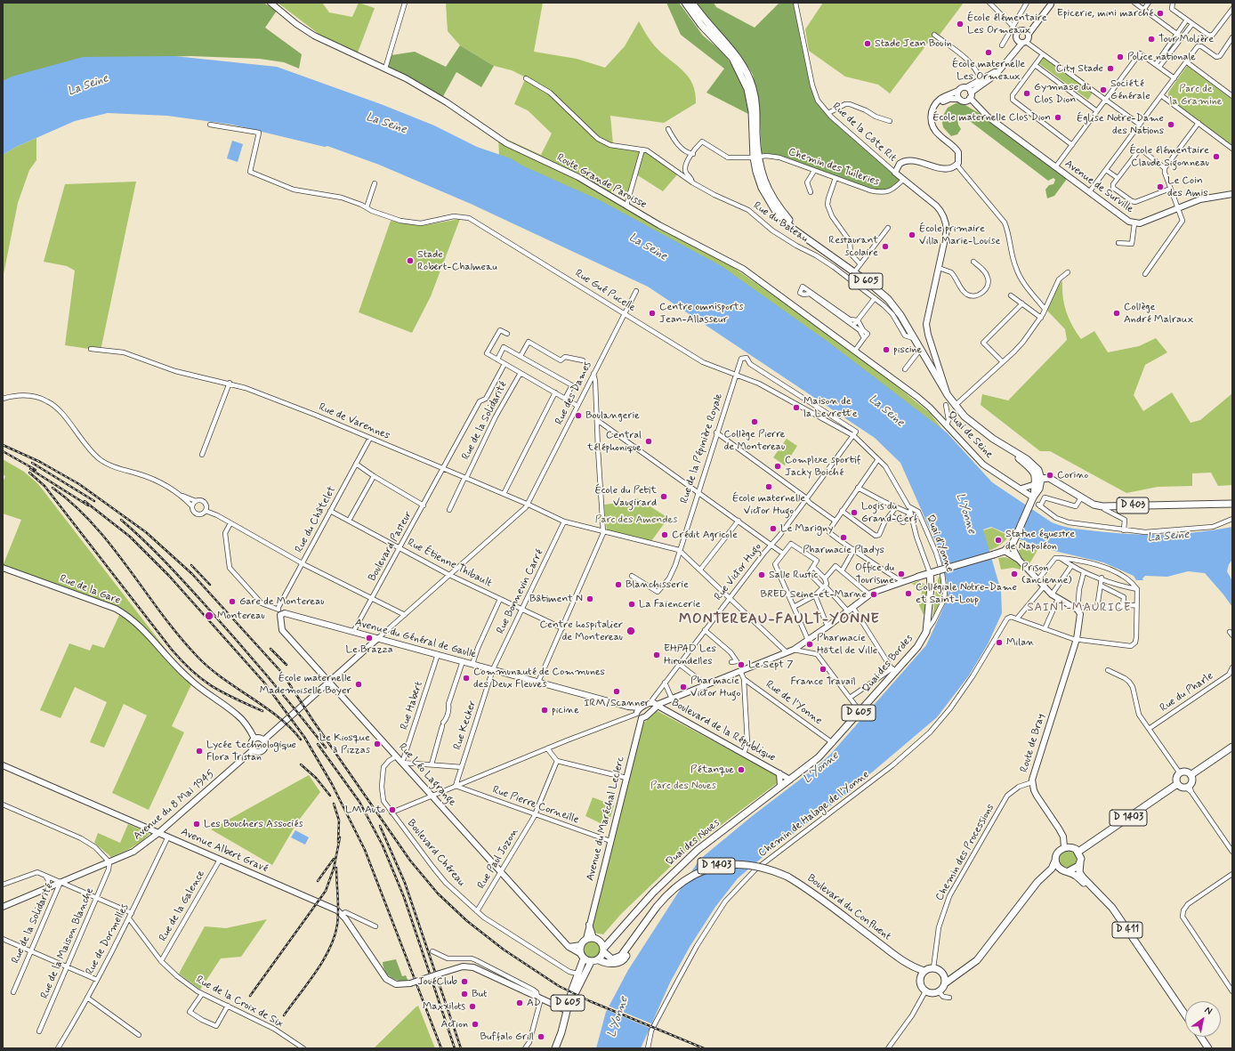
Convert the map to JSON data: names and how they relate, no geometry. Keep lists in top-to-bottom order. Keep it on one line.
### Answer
{"streets":{"main road":["Route Grande Paroisse","Avenue de Surville","D 605","Quai de Seine","D 403","Rue de la Gare","Avenue du Général de Gaulle","Quai des Bordes","Boulevard de la République","Route de Bray","Rue Léo Lagrange","Avenue du 8 Mai 1945","D 1403","Avenue du Maréchal Leclerc","Quai des Noues","Avenue Albert Gravé","Boulevard du Confluent","D 411"],"street":["Rue de la Côte Rit","Chemin des Tuileries","Rue du Bateau","Rue Gué Pucelle","Rue des Dames","Rue de la Solidarité","Rue de Varennes","Rue de la Pépinière Royale","Rue du Châtelet","Quai d'Yonne","Boulevard Pasteur","Rue Étienne Thibault","Rue Victor Hugo","Rue Bonnevin Carré","Rue du Pharle","Rue de l'Yonne","Rue Habert","Rue Kecker","Rue Pierre Corneille","Chemin de Halage de l'Yonne","Chemin des Processions","Boulevard Chéreau","Rue Paul Jozon","Rue de la Galence","Rue de Dormelles","Rue de la Maison Blanche","Rue de la Croix de Six"]},"crossings":[["Chemin des Tuileries","D 605"],["Route Grande Paroisse","Quai de Seine"],["Rue du Bateau","D 605"],["D 605","D 403"],["D 605","Rue Léo Lagrange"],["D 605","D 1403"],["D 605","Avenue du Maréchal Leclerc"],["D 605","Quai des Noues"],["D 605","Boulevard Chéreau"],["Rue Gué Pucelle","Rue des Dames"],["Rue Gué Pucelle","Rue de la Pépinière Royale"],["Rue Gué Pucelle","Quai d'Yonne"],["Rue Gué Pucelle","Rue Victor Hugo"],["Rue des Dames","Rue de Varennes"],["Rue des Dames","Rue Étienne Thibault"],["Rue des Dames","Avenue du Général de Gaulle"],["Rue de la Solidarité","Rue de Varennes"],["Rue de la Solidarité","Avenue du 8 Mai 1945"],["Rue de Varennes","Rue de la Pépinière Royale"],["Rue de Varennes","Rue du Châtelet"],["Rue de Varennes","Boulevard Pasteur"],["Rue de Varennes","Rue Bonnevin Carré"],["Rue de la Pépinière Royale","Quai d'Yonne"],["Rue du Châtelet","Rue Étienne Thibault"],["Rue du Châtelet","Avenue du Général de Gaulle"],["Rue du Châtelet","Rue Léo Lagrange"],["Quai d'Yonne","Rue Victor Hugo"],["Quai d'Yonne","Quai des Bordes"],["Boulevard Pasteur","Rue Étienne Thibault"],["Boulevard Pasteur","Avenue du Général de Gaulle"],["Rue Étienne Thibault","Rue Bonnevin Carré"],["Rue Victor Hugo","Boulevard de la République"],["Rue de la Gare","Avenue du 8 Mai 1945"],["Rue Bonnevin Carré","Avenue du Général de Gaulle"],["Rue Bonnevin Carré","Rue Kecker"],["Avenue du Général de Gaulle","Rue Habert"],["Avenue du Général de Gaulle","Rue Kecker"],["Avenue du Général de Gaulle","Rue Léo Lagrange"],["Avenue du Général de Gaulle","Avenue du Maréchal Leclerc"],["Quai des Bordes","Rue de l'Yonne"],["Quai des Bordes","Boulevard de la République"],["Quai des Bordes","Quai des Noues"],["Rue Habert","Rue Léo Lagrange"],["Rue Kecker","Rue Pierre Corneille"],["Boulevard de la République","Quai des Noues"],["Route de Bray","D 1403"],["Route de Bray","Chemin des Processions"],["Route de Bray","D 411"],["Rue Léo Lagrange","D 1403"],["Rue Léo Lagrange","Avenue du Maréchal Leclerc"],["Rue Léo Lagrange","Boulevard Chéreau"],["Rue Léo Lagrange","Rue Paul Jozon"],["Avenue du 8 Mai 1945","Avenue Albert Gravé"],["Avenue du 8 Mai 1945","Rue de la Maison Blanche"],["Rue Pierre Corneille","Avenue du Maréchal Leclerc"],["Rue Pierre Corneille","Rue Paul Jozon"],["D 1403","Avenue du Maréchal Leclerc"],["D 1403","Boulevard du Confluent"],["D 1403","D 411"],["Avenue Albert Gravé","Rue de la Galence"],["Avenue Albert Gravé","Rue de Dormelles"],["Chemin des Processions","Boulevard du Confluent"],["Boulevard Chéreau","Rue Paul Jozon"],["Rue de la Galence","Rue de la Croix de Six"],["Rue de Dormelles","Rue de la Croix de Six"]],"districts":["SAINT-MAURICE","MONTEREAU-FAULT-YONNE"],"water":["La Seine","L'Yonne"],"parks":["Parc de la Gramine","Parc des Amendes","Parc des Noues"],"places":["Epicerie, mini marché","École élémentaire Les Ormeaux","Tour Molière","Stade Jean Bouin","École maternelle Les Ormeaux","Police nationale","City Stade","Société Générale","Gymnase du Clos Dion","École maternelle Clos Dion","Église Notre-Dame des Nations","École élémentaire Claude Sigonneau","Le Coin des Amis","École primaire Villa Marie-Louise","Restaurant scolaire","Stade Robert-Chalmeau","Centre omnisports Jean-Allasseur","Collège André Malraux","piscine","Maison de la Levrette","Boulangerie","Collège Pierre de Montereau","Central téléphonique","Complexe sportif Jacky Boiché","Corino","École maternelle Victor Hugo","École du Petit Vaugirard","Logis du Grand-Cerf","Le Marigny","Crédit Agricole","Pharmacie Pladys","Statue équestre de Napoléon","Office du Tourisme","Prison (ancienne)","Salle Rustic","Blanchisserie","Collégiale Notre-Dame et Saint-Loup","BRED Seine-et-Marne","Bâtiment N","Gare de Montereau","La Faïencerie","Montereau","Centre hospitalier de Montereau","Le Brazza","Milan","Pharmacie Hôtel de Ville","EHPAD Les Hirondelles","Le Sept 7","France Travail","Communauté de Communes des Deux Fleuves","École maternelle Mademoiselle Boyer","Pharmacie Victor Hugo","IRM/Scanner","picine","Le Kiosque à Pizzas","Lycée technologique Flora Tristan","Pétanque","LM Auto","Les Bouchers Associés","JouéClub","But","AD","Maxxilots","Action","Buffalo Grill"],"north":"top right"}
